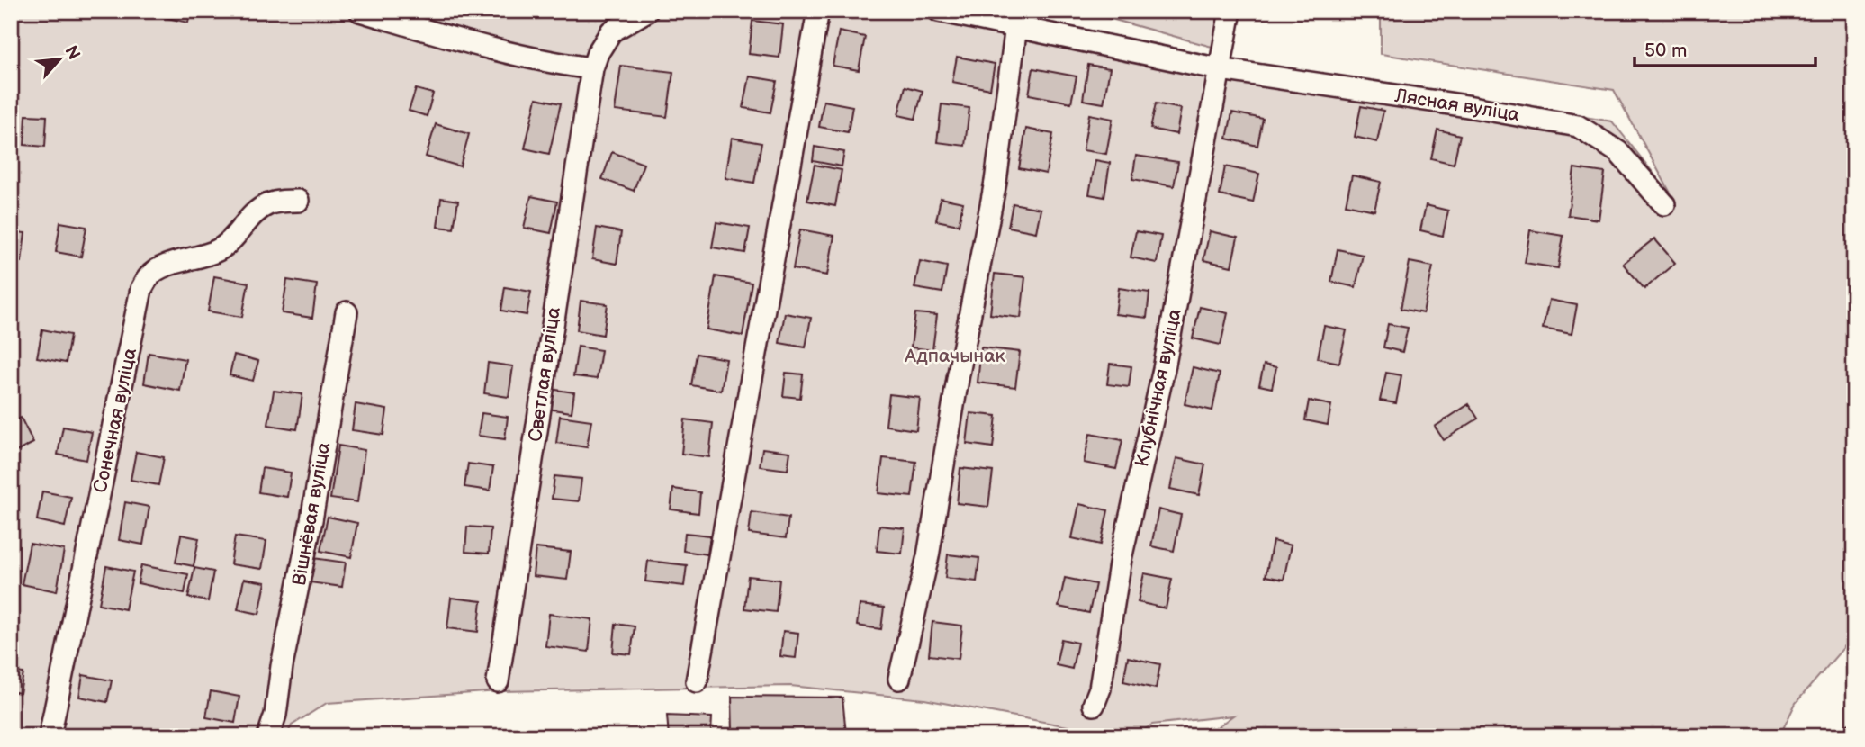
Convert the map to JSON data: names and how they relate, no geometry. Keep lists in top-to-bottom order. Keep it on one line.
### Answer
{"streets":{"street":["Лясная вуліца","Светлая вуліца","Клубнічная вуліца","Сонечная вуліца","Вішнёвая вуліца"]},"crossings":[["Лясная вуліца","Клубнічная вуліца"]],"parks":["Адпачынак"],"scale_bar":"50 m","north":"top right"}
